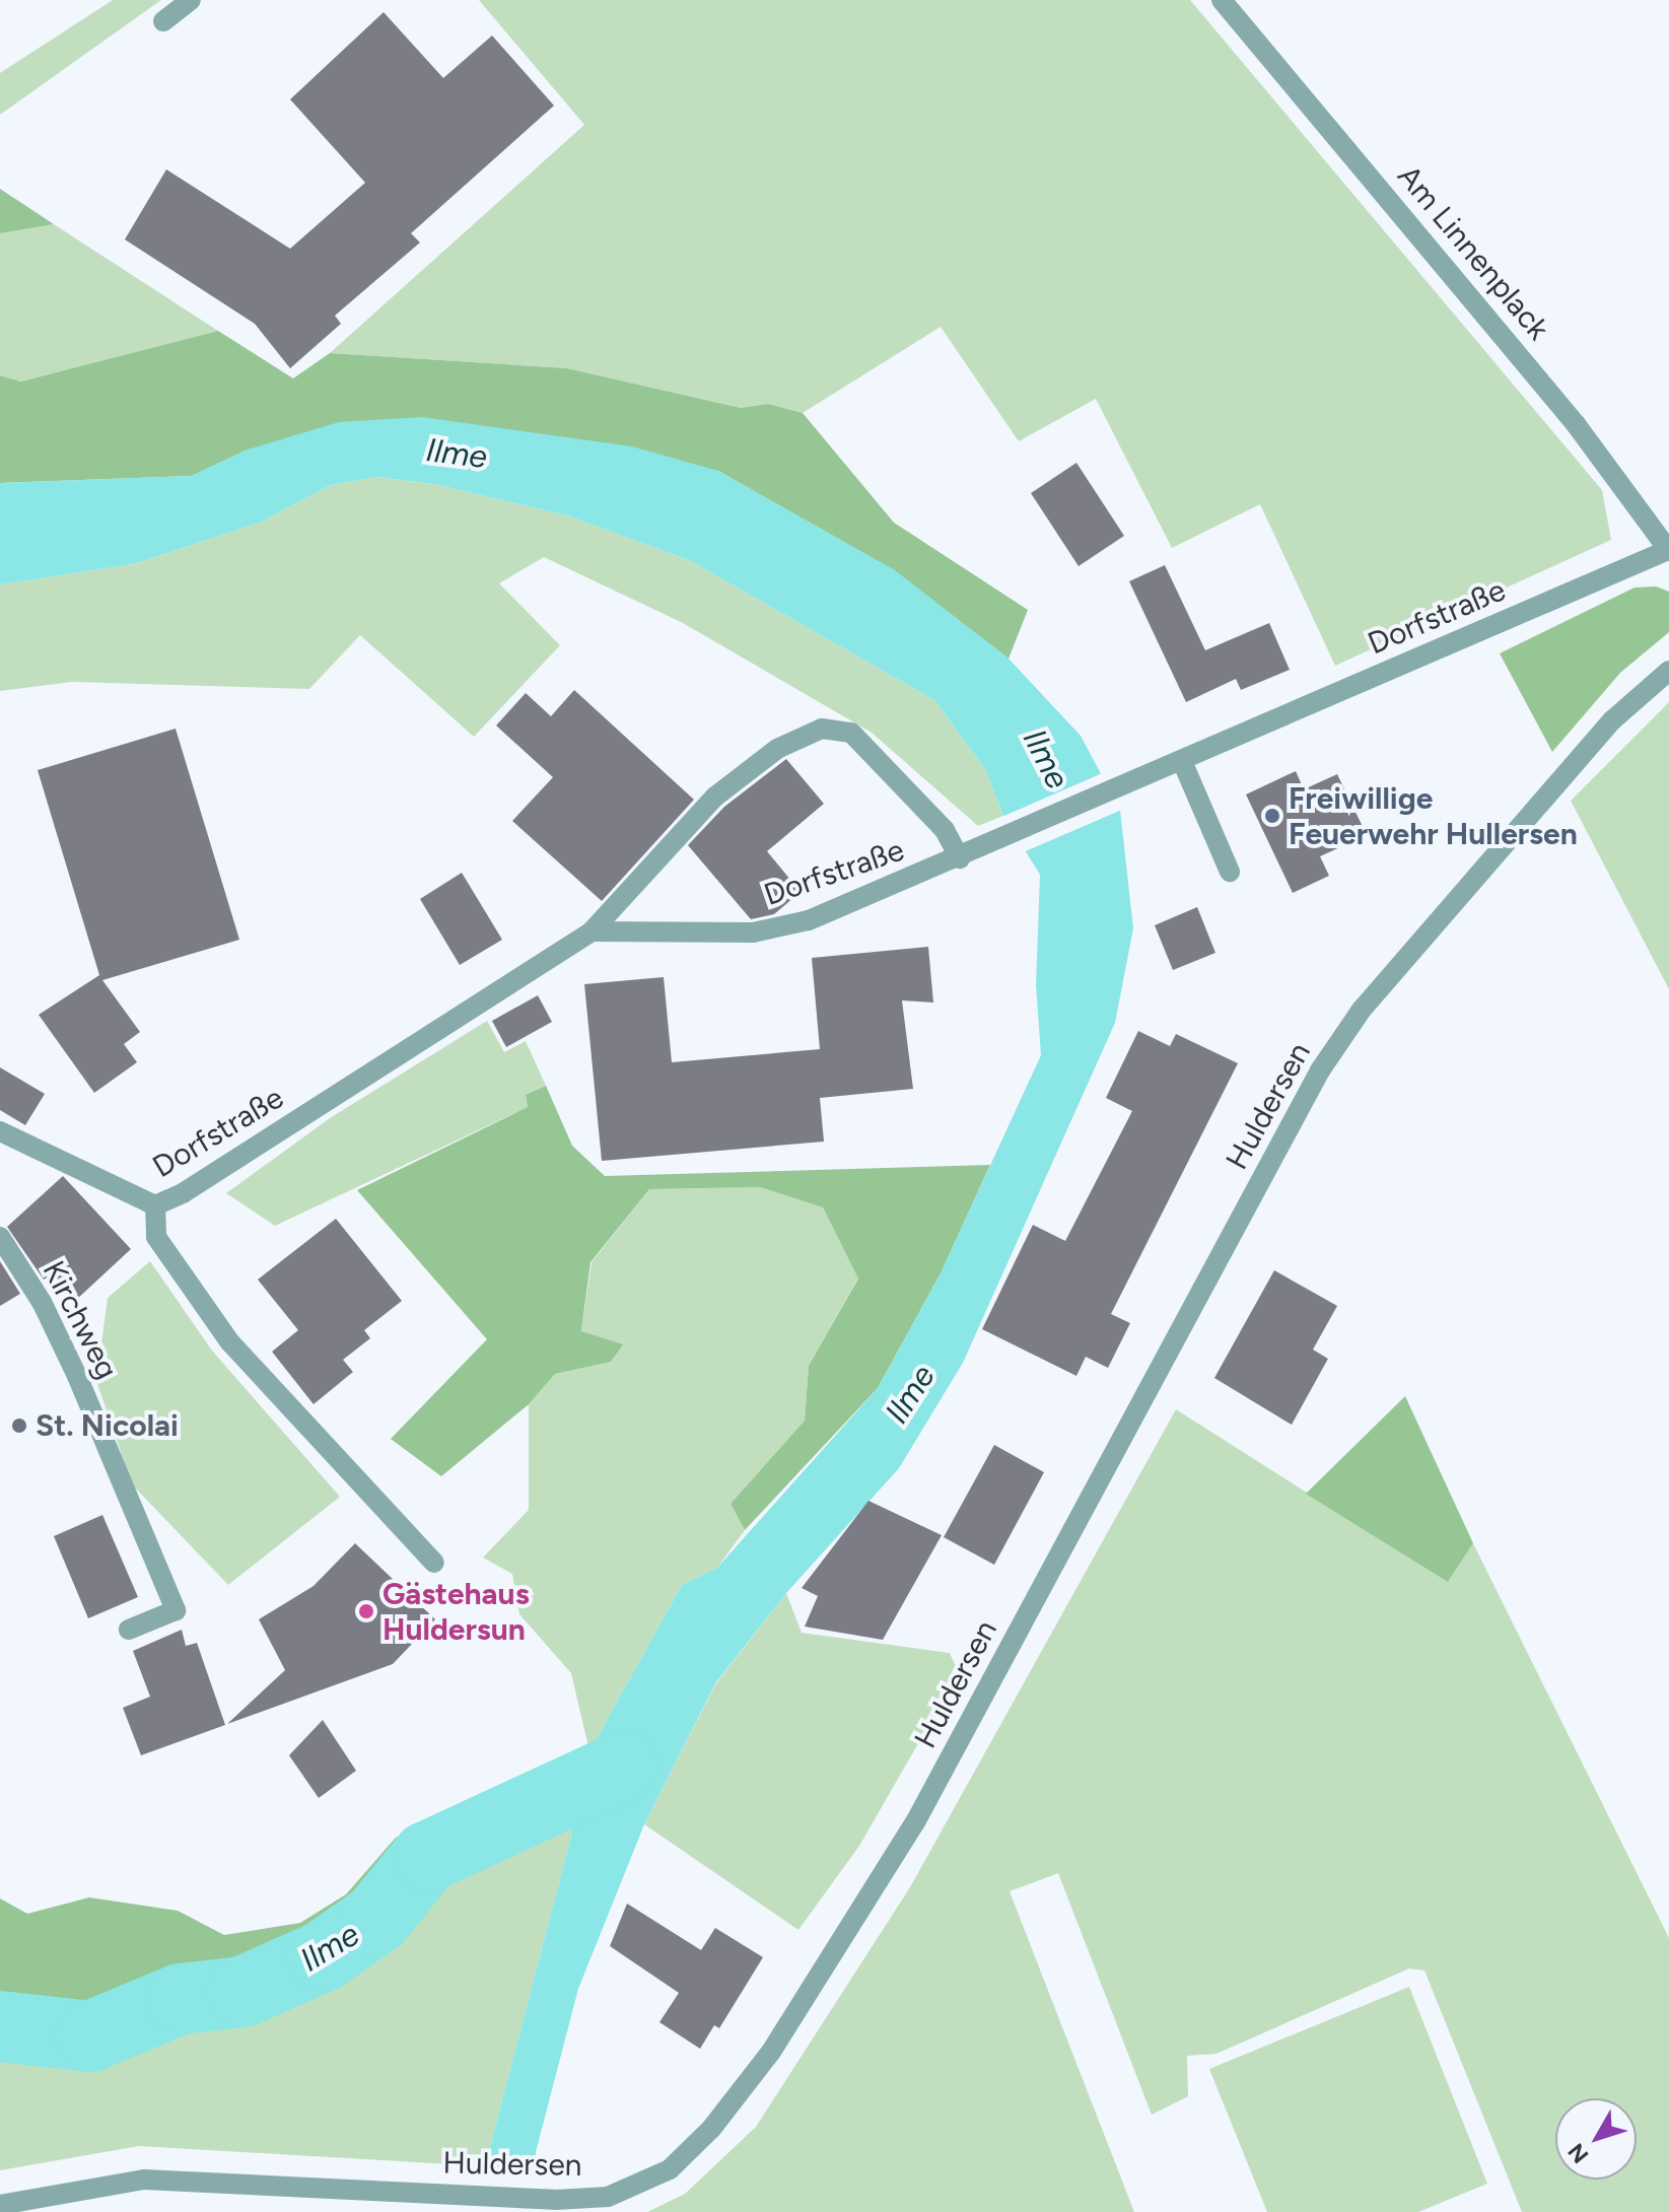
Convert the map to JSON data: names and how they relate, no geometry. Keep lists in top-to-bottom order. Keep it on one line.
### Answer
{"streets":{"street":["Am Linnenplack","Dorfstraße","Huldersen","Kirchweg"]},"crossings":[["Am Linnenplack","Dorfstraße"]],"water":["Ilme"],"places":["Freiwillige Feuerwehr Hullersen","St. Nicolai","Gästehaus Huldersun"],"north":"bottom left"}
